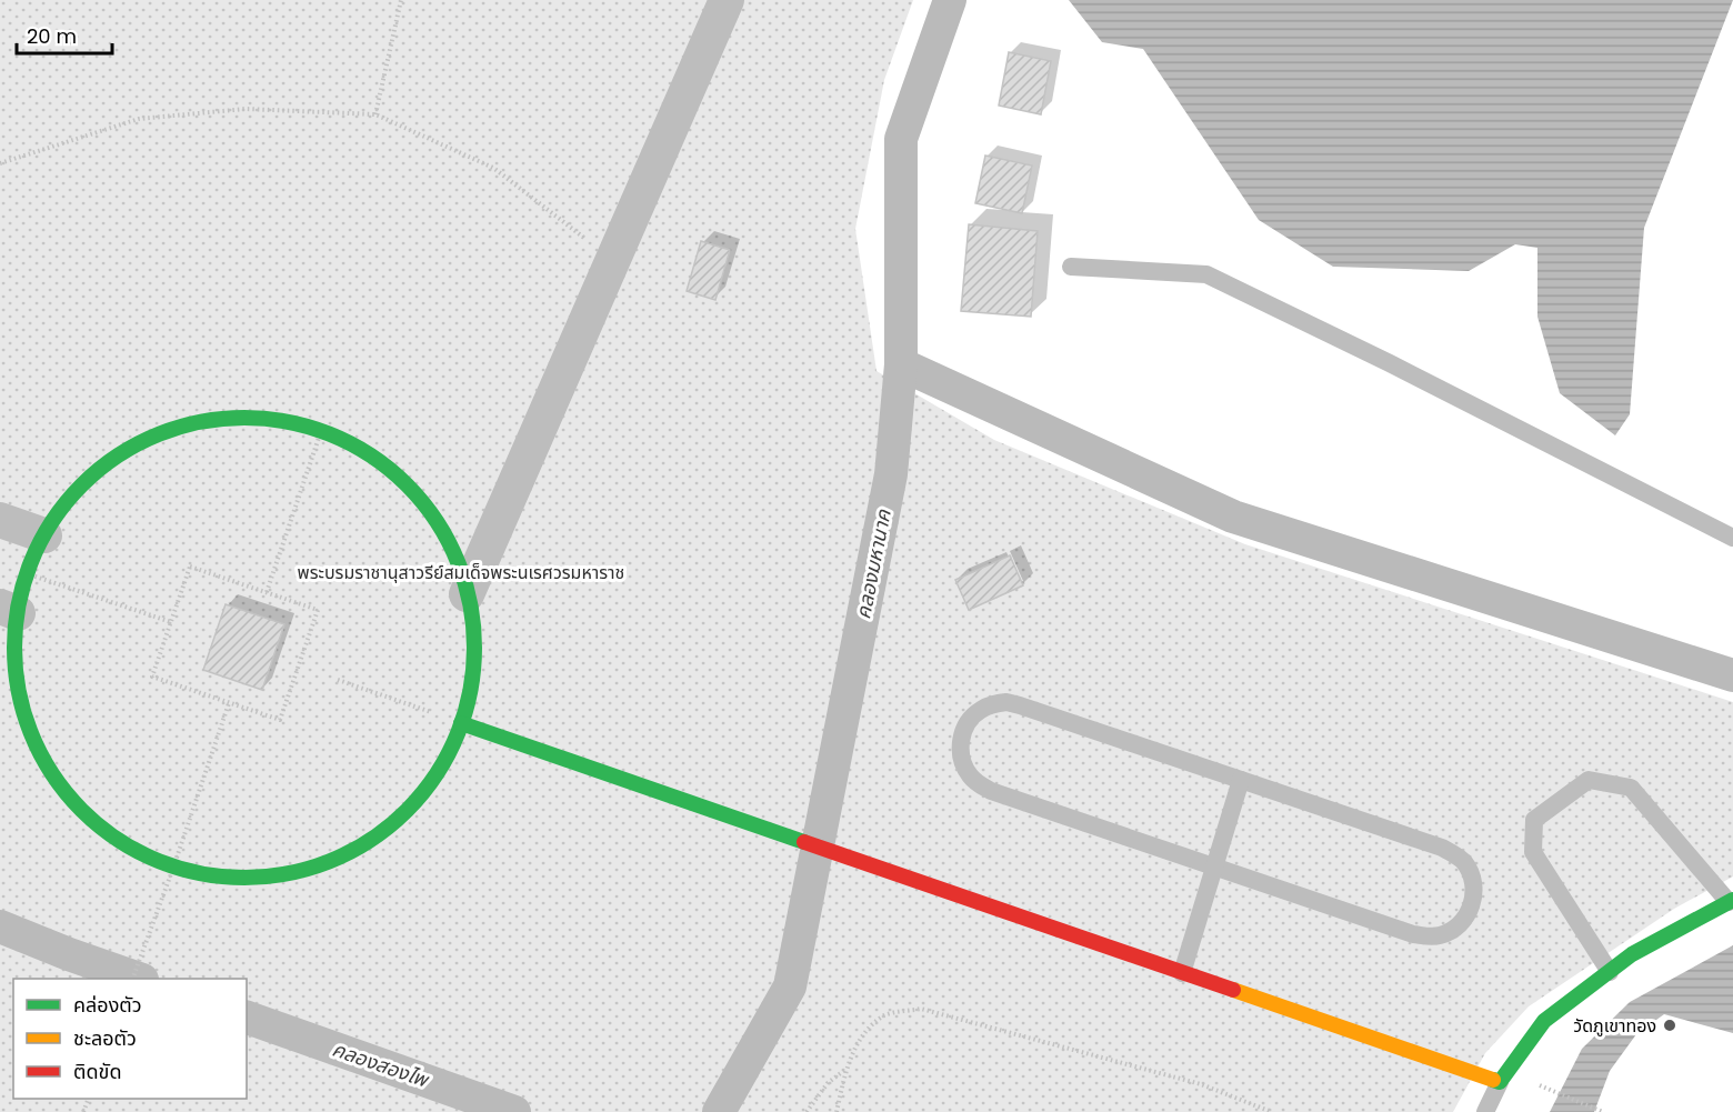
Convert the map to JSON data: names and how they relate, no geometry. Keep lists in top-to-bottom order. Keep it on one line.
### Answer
{"water":["คลองมหานาค","คลองสองไพ"],"parks":["พระบรมราชานุสาวรีย์สมเด็จพระนเรศวรมหาราช"],"places":["วัดภูเขาทอง"],"legend":["คล่องตัว","ชะลอตัว","ติดขัด"],"scale_bar":"20 m"}
